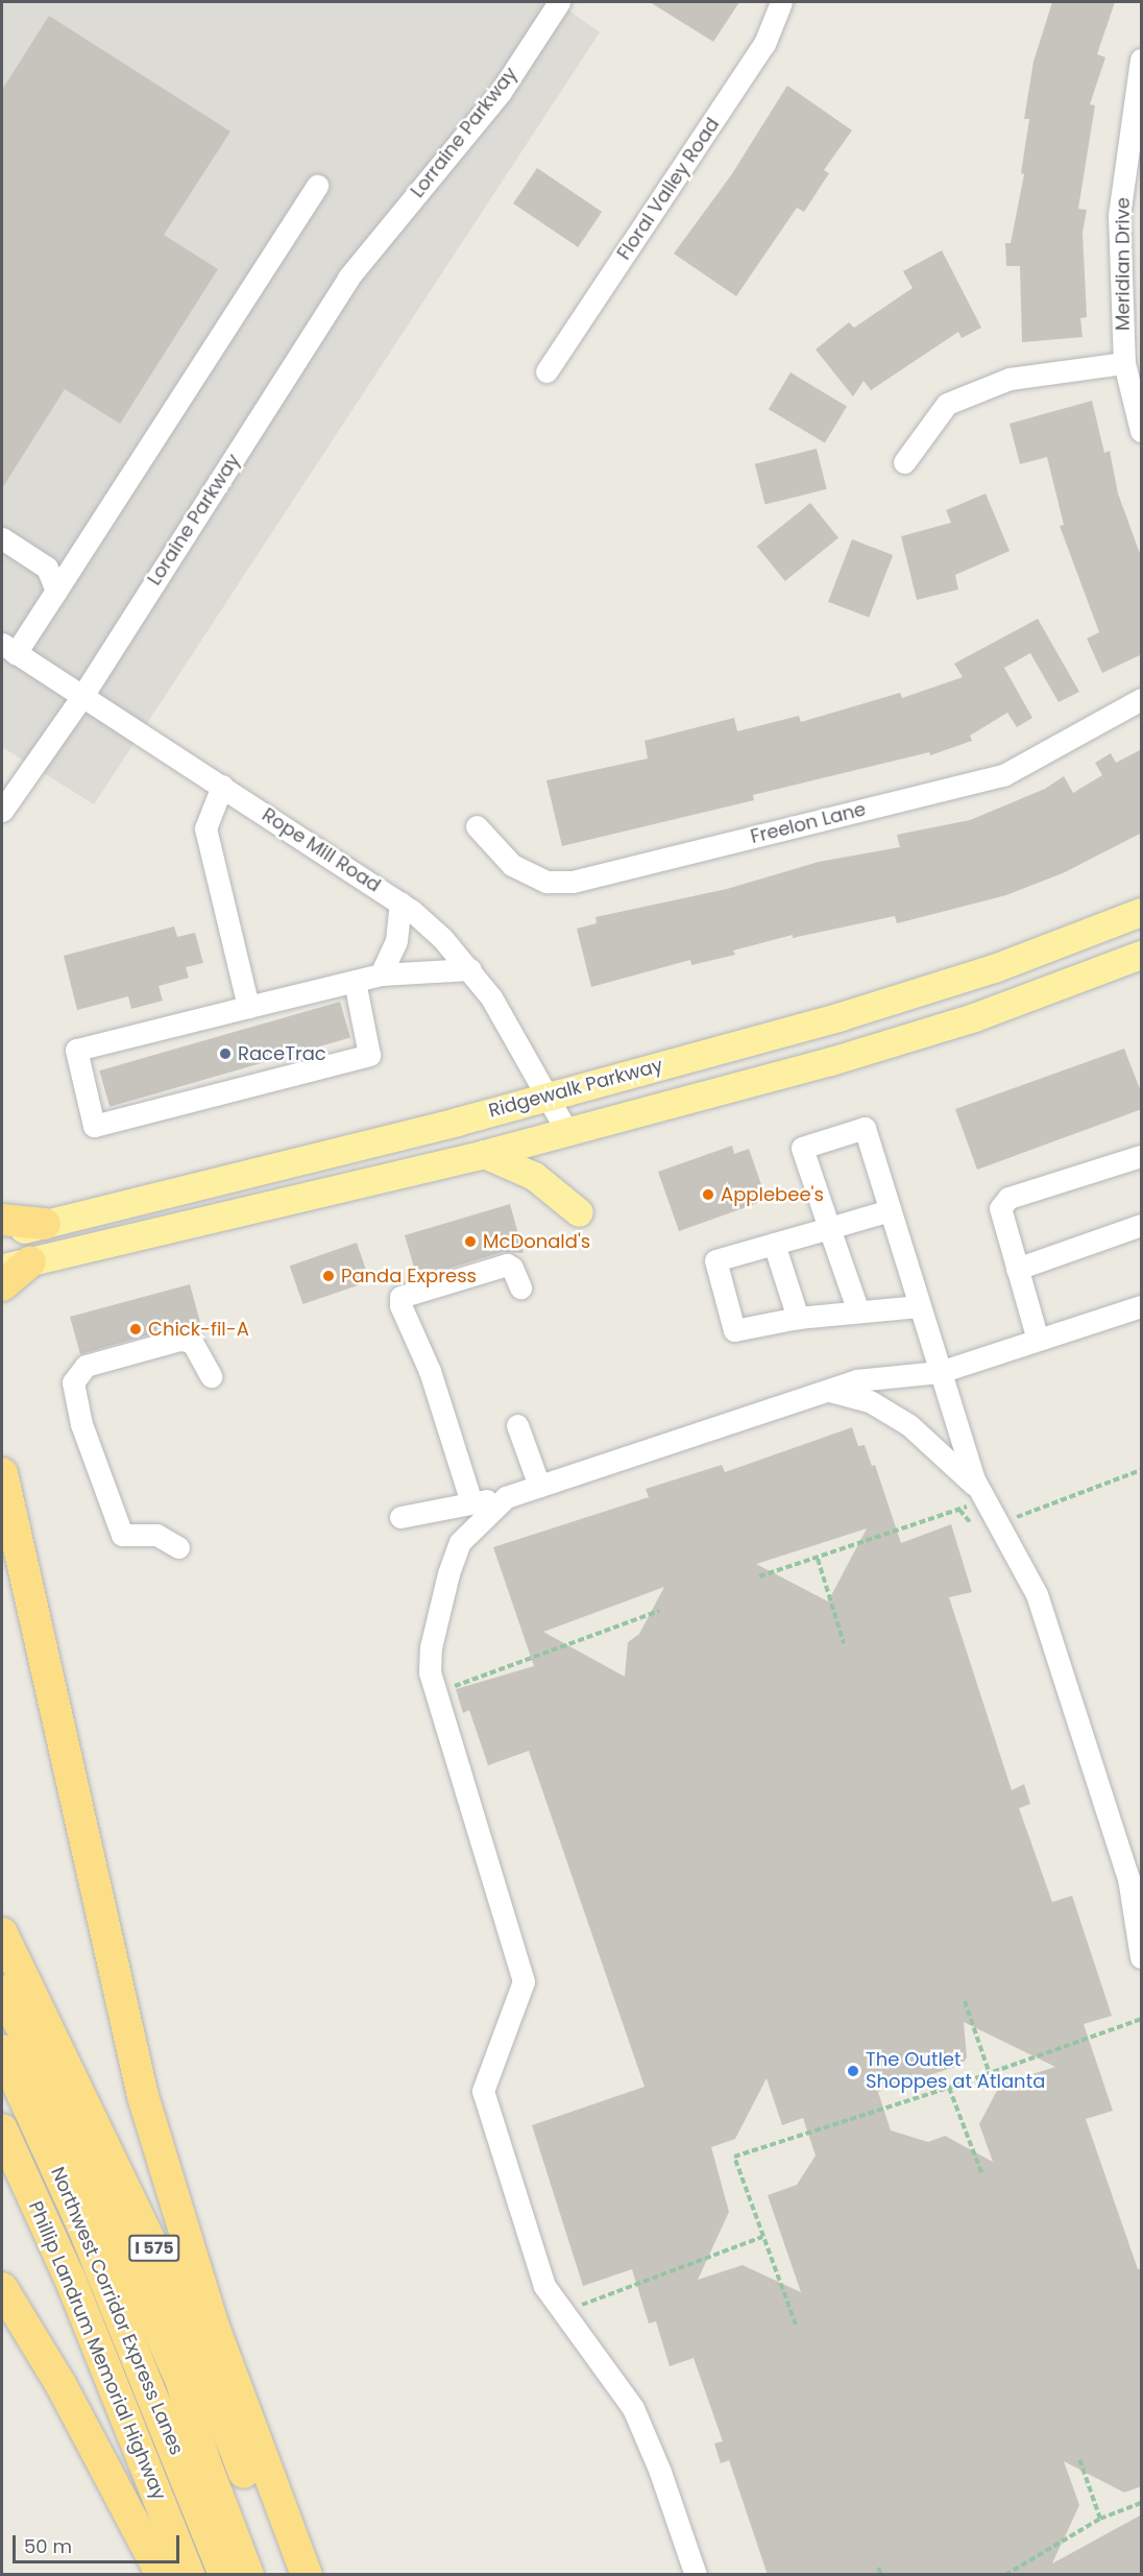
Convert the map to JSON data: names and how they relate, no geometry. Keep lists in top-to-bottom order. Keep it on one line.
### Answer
{"streets":{"highway":["I 575","Northwest Corridor Express Lanes","Phillip Landrum Memorial Highway"],"main road":["Ridgewalk Parkway"],"street":["Lorraine Parkway","Floral Valley Road","Meridian Drive","Loraine Parkway","Freelon Lane","Rope Mill Road"]},"crossings":[["Lorraine Parkway","Loraine Parkway"],["Loraine Parkway","Rope Mill Road"],["Rope Mill Road","Ridgewalk Parkway"]],"places":["RaceTrac","Applebee's","McDonald's","Panda Express","Chick-fil-A","The Outlet Shoppes at Atlanta"],"scale_bar":"50 m"}
